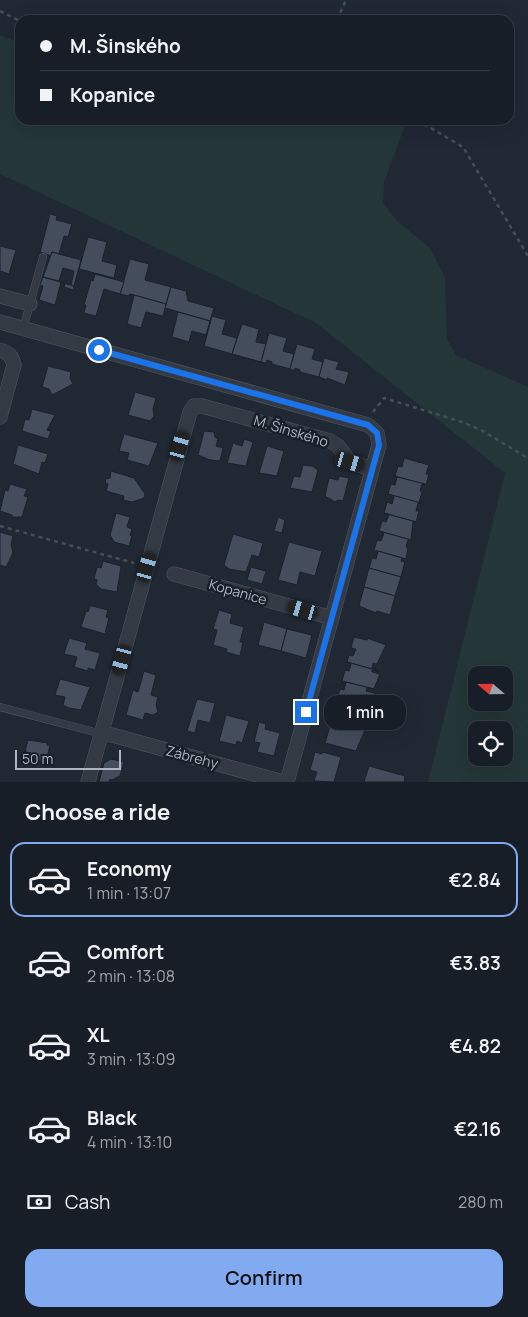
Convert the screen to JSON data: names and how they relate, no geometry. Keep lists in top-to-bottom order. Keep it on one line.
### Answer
{"streets":{"street":["M. Šinského","Kopanice","Zábrehy"]},"scale_bar":"50 m","north":"left","page":{"banner":["M. Šinského","Kopanice"],"bubble":"1 min","scale":"50 m","heading":"Choose a ride","list":[{"name":"Economy","note":"1 min · 13:07","value":"€2.84"},{"name":"Comfort","note":"2 min · 13:08","value":"€3.83"},{"name":"XL","note":"3 min · 13:09","value":"€4.82"},{"name":"Black","note":"4 min · 13:10","value":"€2.16"}],"pay":["Cash","280 m"],"buttons":"Confirm"}}
